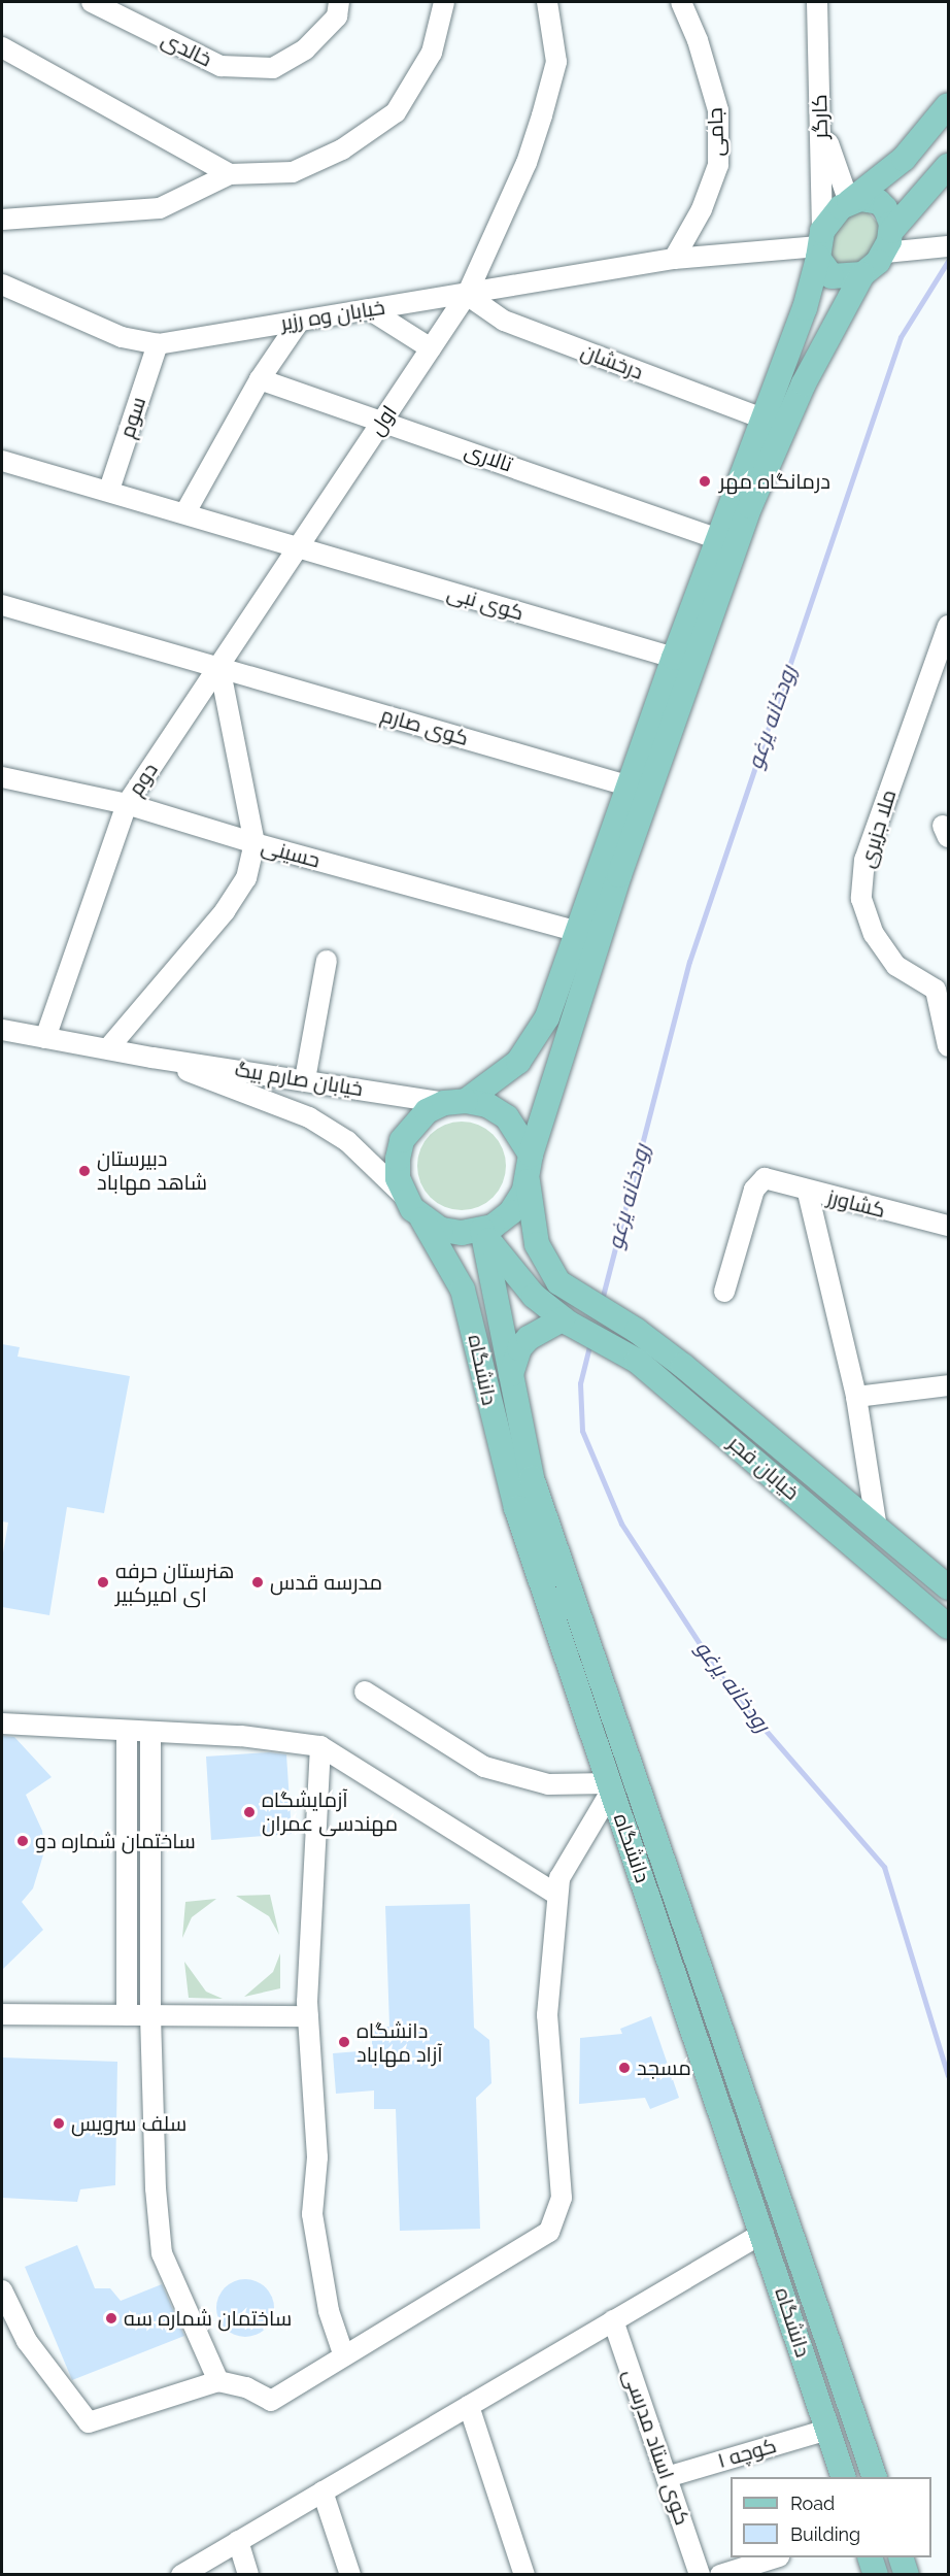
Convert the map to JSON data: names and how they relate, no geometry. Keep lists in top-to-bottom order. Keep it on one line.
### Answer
{"streets":{"main road":["دانشگاه","خیابان فجر"],"street":["خالدی","کارگر","جامی","خیابان وه رزیر","درخشان","سوم","اول","تالاری","کوی نبی","کوی صارم","دوم","ملا جزیری","حسینی","خیابان صارم بیگ","کشاورز","کوی استاد مدرسی","کوچه ۱"]},"crossings":[["کارگر","خیابان وه رزیر"],["جامی","خیابان وه رزیر"],["خیابان وه رزیر","درخشان"],["خیابان وه رزیر","سوم"],["خیابان وه رزیر","اول"],["درخشان","اول"],["سوم","کوی نبی"],["اول","تالاری"],["اول","کوی نبی"],["اول","دوم"],["کوی نبی","دوم"],["کوی صارم","دوم"],["دوم","حسینی"],["دوم","خیابان صارم بیگ"],["خیابان صارم بیگ","دانشگاه"],["خیابان صارم بیگ","خیابان فجر"],["دانشگاه","خیابان فجر"],["دانشگاه","کوچه ۱"],["کوی استاد مدرسی","کوچه ۱"]],"water":["رودخانه یرغو"],"places":["درمانگاه مهر","دبیرستان شاهد مهاباد","هنرستان حرفه ای امیرکبیر","مدرسه قدس","آزمایشگاه مهندسی عمران","ساختمان شماره دو","دانشگاه آزاد مهاباد","مسجد","سلف سرویس","ساختمان شماره سه"],"legend":["Road","Building"]}
